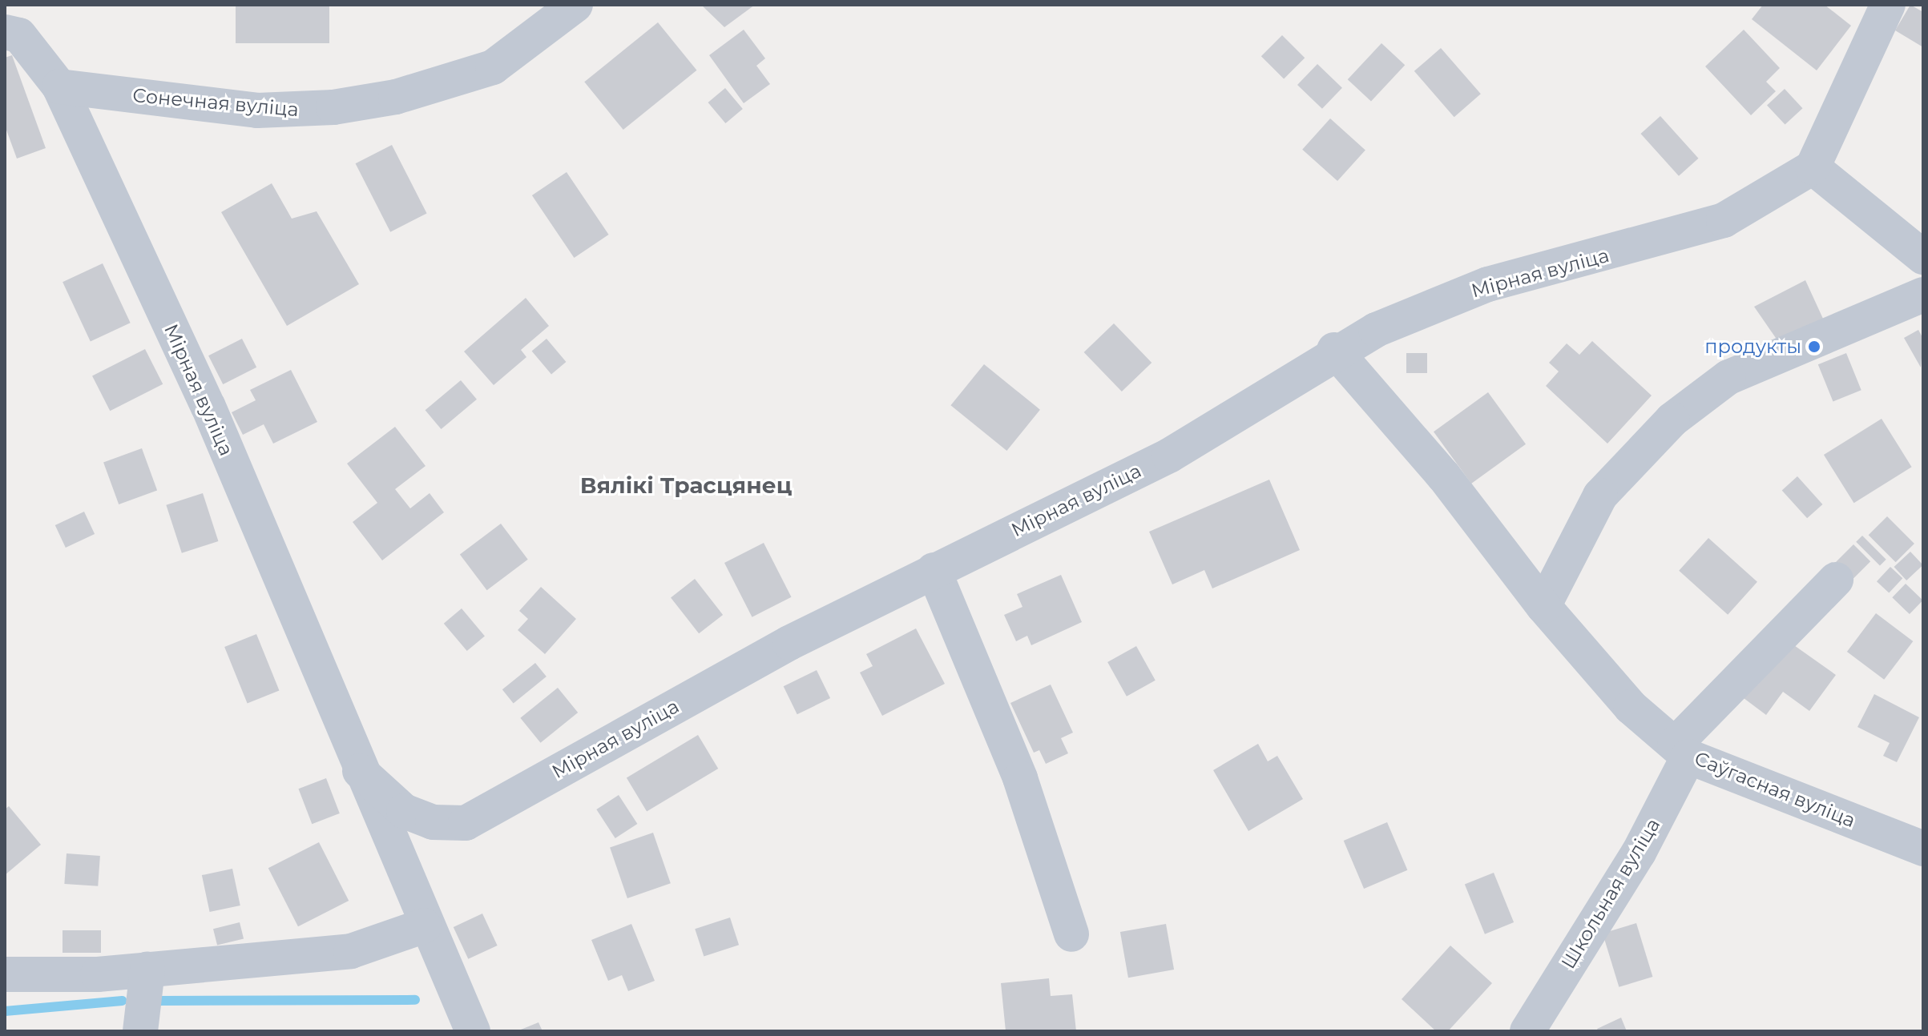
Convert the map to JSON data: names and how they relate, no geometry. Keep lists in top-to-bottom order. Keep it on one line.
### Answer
{"streets":{"street":["Сонечная вуліца","Мірная вуліца","Саўгасная вуліца","Школьная вуліца"]},"crossings":[["Сонечная вуліца","Мірная вуліца"],["Мірная вуліца","Саўгасная вуліца"],["Саўгасная вуліца","Школьная вуліца"]],"districts":["Вялікі Трасцянец"],"places":["продукты"]}
